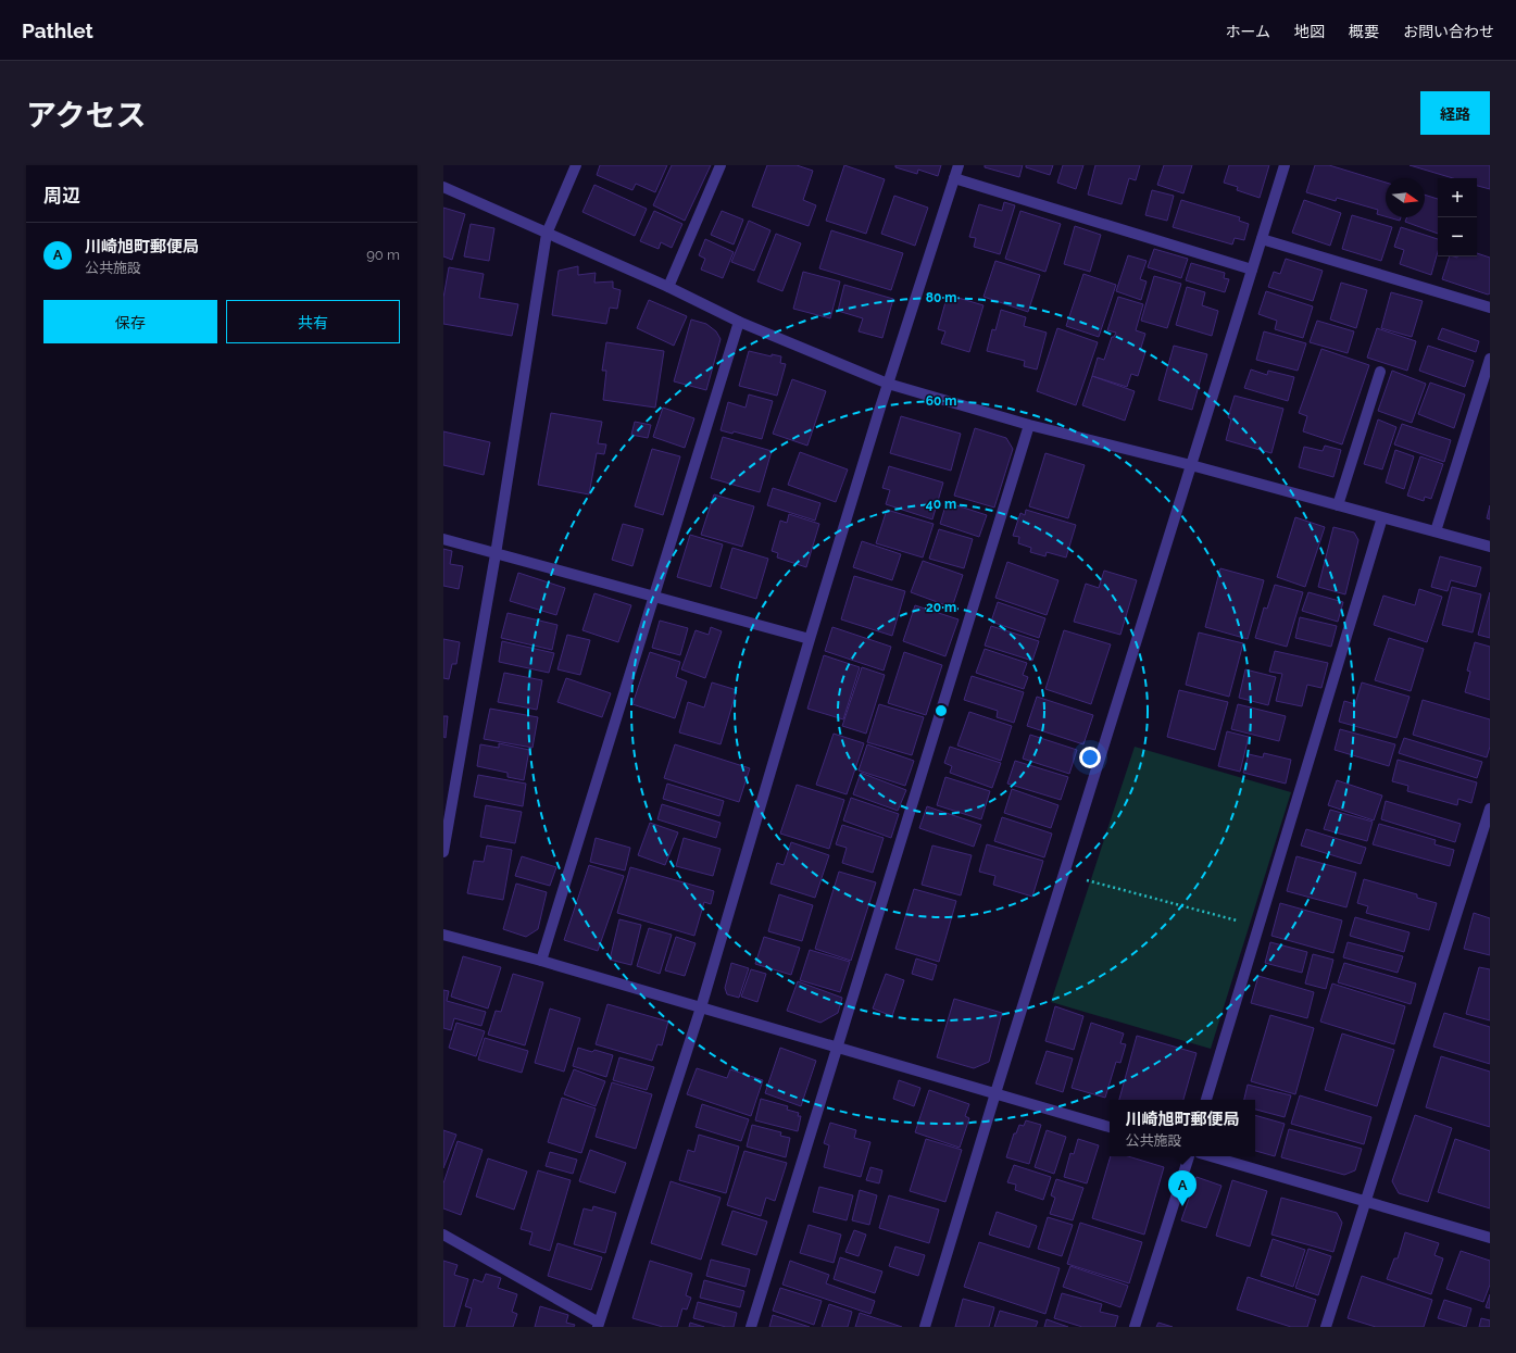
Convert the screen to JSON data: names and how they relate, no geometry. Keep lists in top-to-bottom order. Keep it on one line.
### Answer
{"north":"right","page":{"header":"Pathlet","nav":["ホーム","地図","概要","お問い合わせ"],"title":"アクセス","buttons":["経路",["保存","共有"]],"heading":"周辺","map_buttons":["+","−"],"list":[{"mark":"A","name":"川崎旭町郵便局","note":"公共施設","value":"90 m"}],"popup":["川崎旭町郵便局","公共施設"],"pins":"A"},"rings":["80 m","60 m","40 m","20 m"]}
